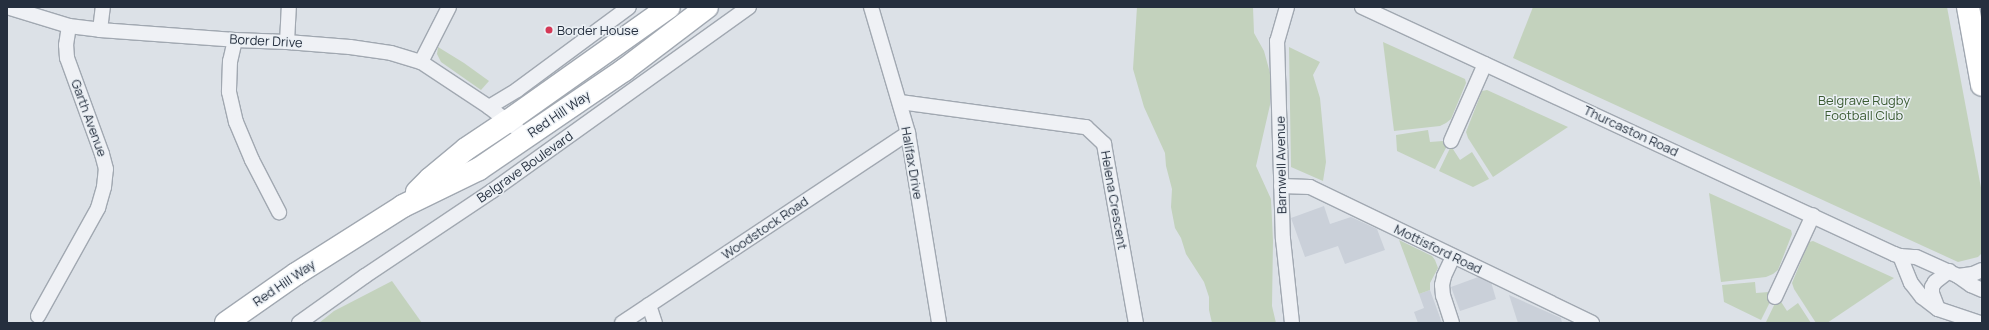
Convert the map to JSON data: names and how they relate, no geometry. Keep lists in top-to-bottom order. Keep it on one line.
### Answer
{"streets":{"main road":["Red Hill Way"],"street":["Border Drive","Garth Avenue","Thurcaston Road","Halifax Drive","Barnwell Avenue","Belgrave Boulevard","Helena Crescent","Woodstock Road","Mottisford Road"]},"crossings":[["Border Drive","Red Hill Way"],["Border Drive","Garth Avenue"],["Halifax Drive","Helena Crescent"],["Halifax Drive","Woodstock Road"],["Barnwell Avenue","Mottisford Road"]],"parks":["Belgrave Rugby Football Club"],"places":["Border House"]}
